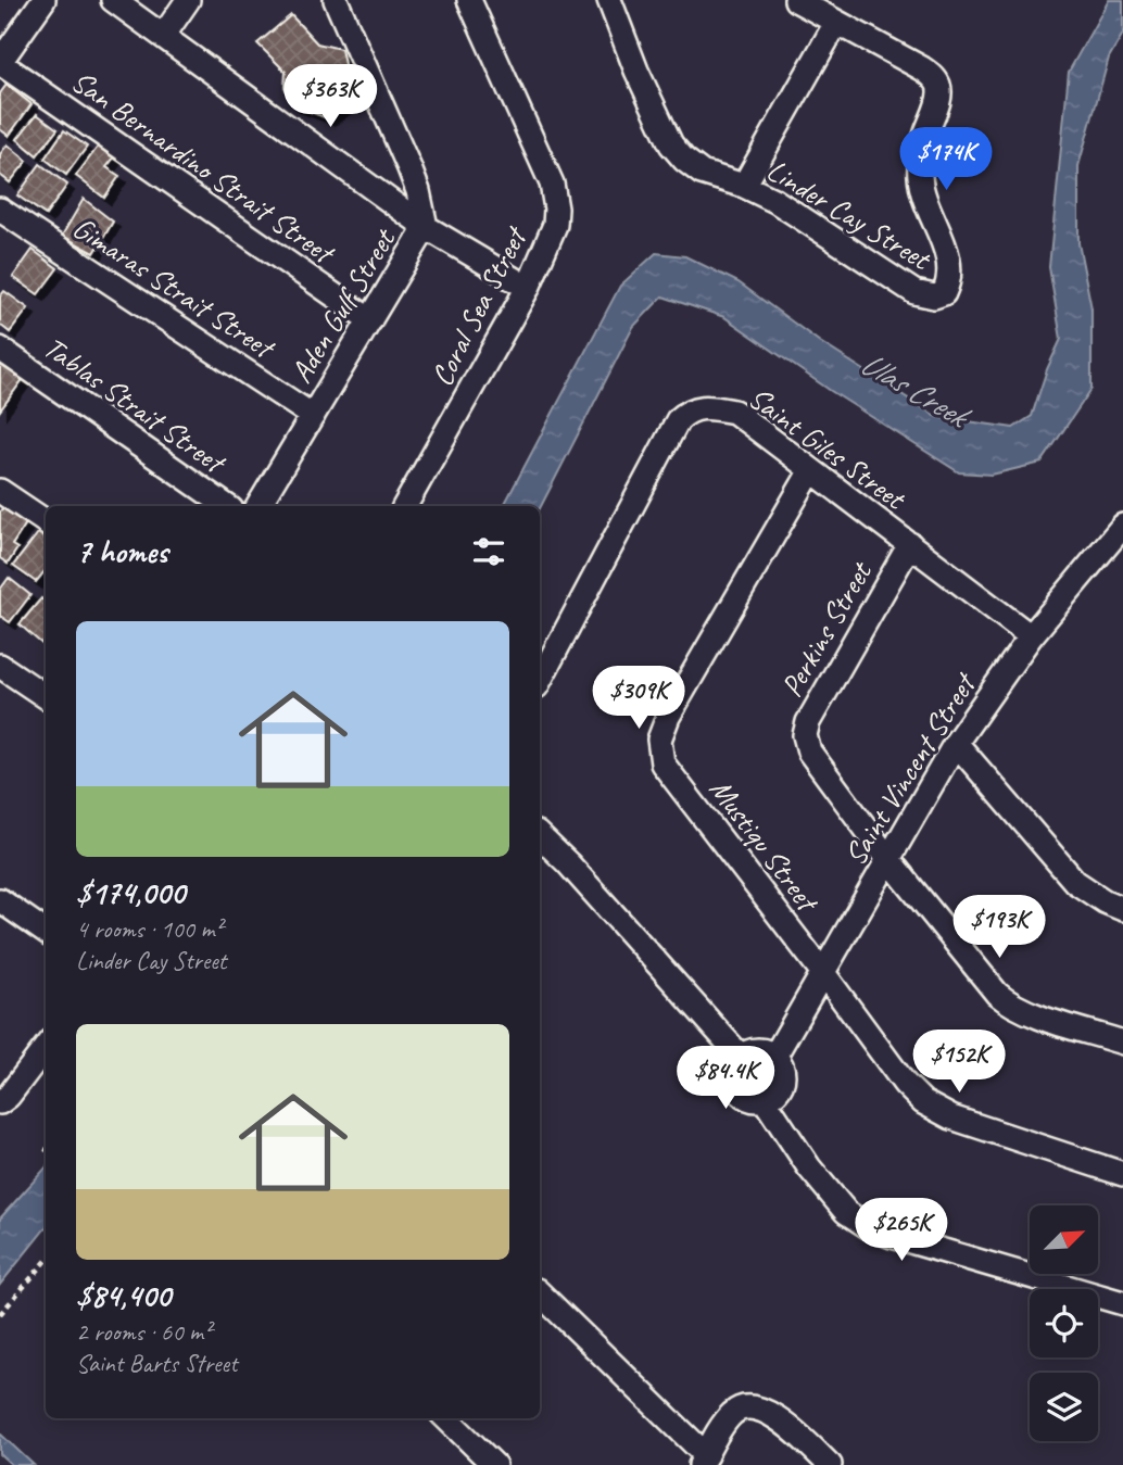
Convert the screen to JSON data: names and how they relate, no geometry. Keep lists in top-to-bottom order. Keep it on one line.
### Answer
{"streets":{"street":["San Bernardino Strait Street","Linder Cay Street","Gimaras Strait Street","Aden Gulf Street","Coral Sea Street","Tablas Strait Street","Saint Giles Street","Perkins Street","Saint Vincent Street","Mustiqu Street"]},"crossings":[["San Bernardino Strait Street","Aden Gulf Street"],["Gimaras Strait Street","Aden Gulf Street"],["Saint Giles Street","Perkins Street"],["Saint Giles Street","Saint Vincent Street"],["Saint Giles Street","Mustiqu Street"],["Perkins Street","Saint Vincent Street"],["Saint Vincent Street","Mustiqu Street"]],"water":["Ulas Creek"],"north":"top right","page":{"price":["$363K","$174K","$309K","$193K","$152K","$84.4K","$265K"],"heading":"7 homes","list":[{"name":"$174,000","note":"4 rooms · 100 m² · Linder Cay Street"},{"name":"$84,400","note":"2 rooms · 60 m² · Saint Barts Street"}]}}
